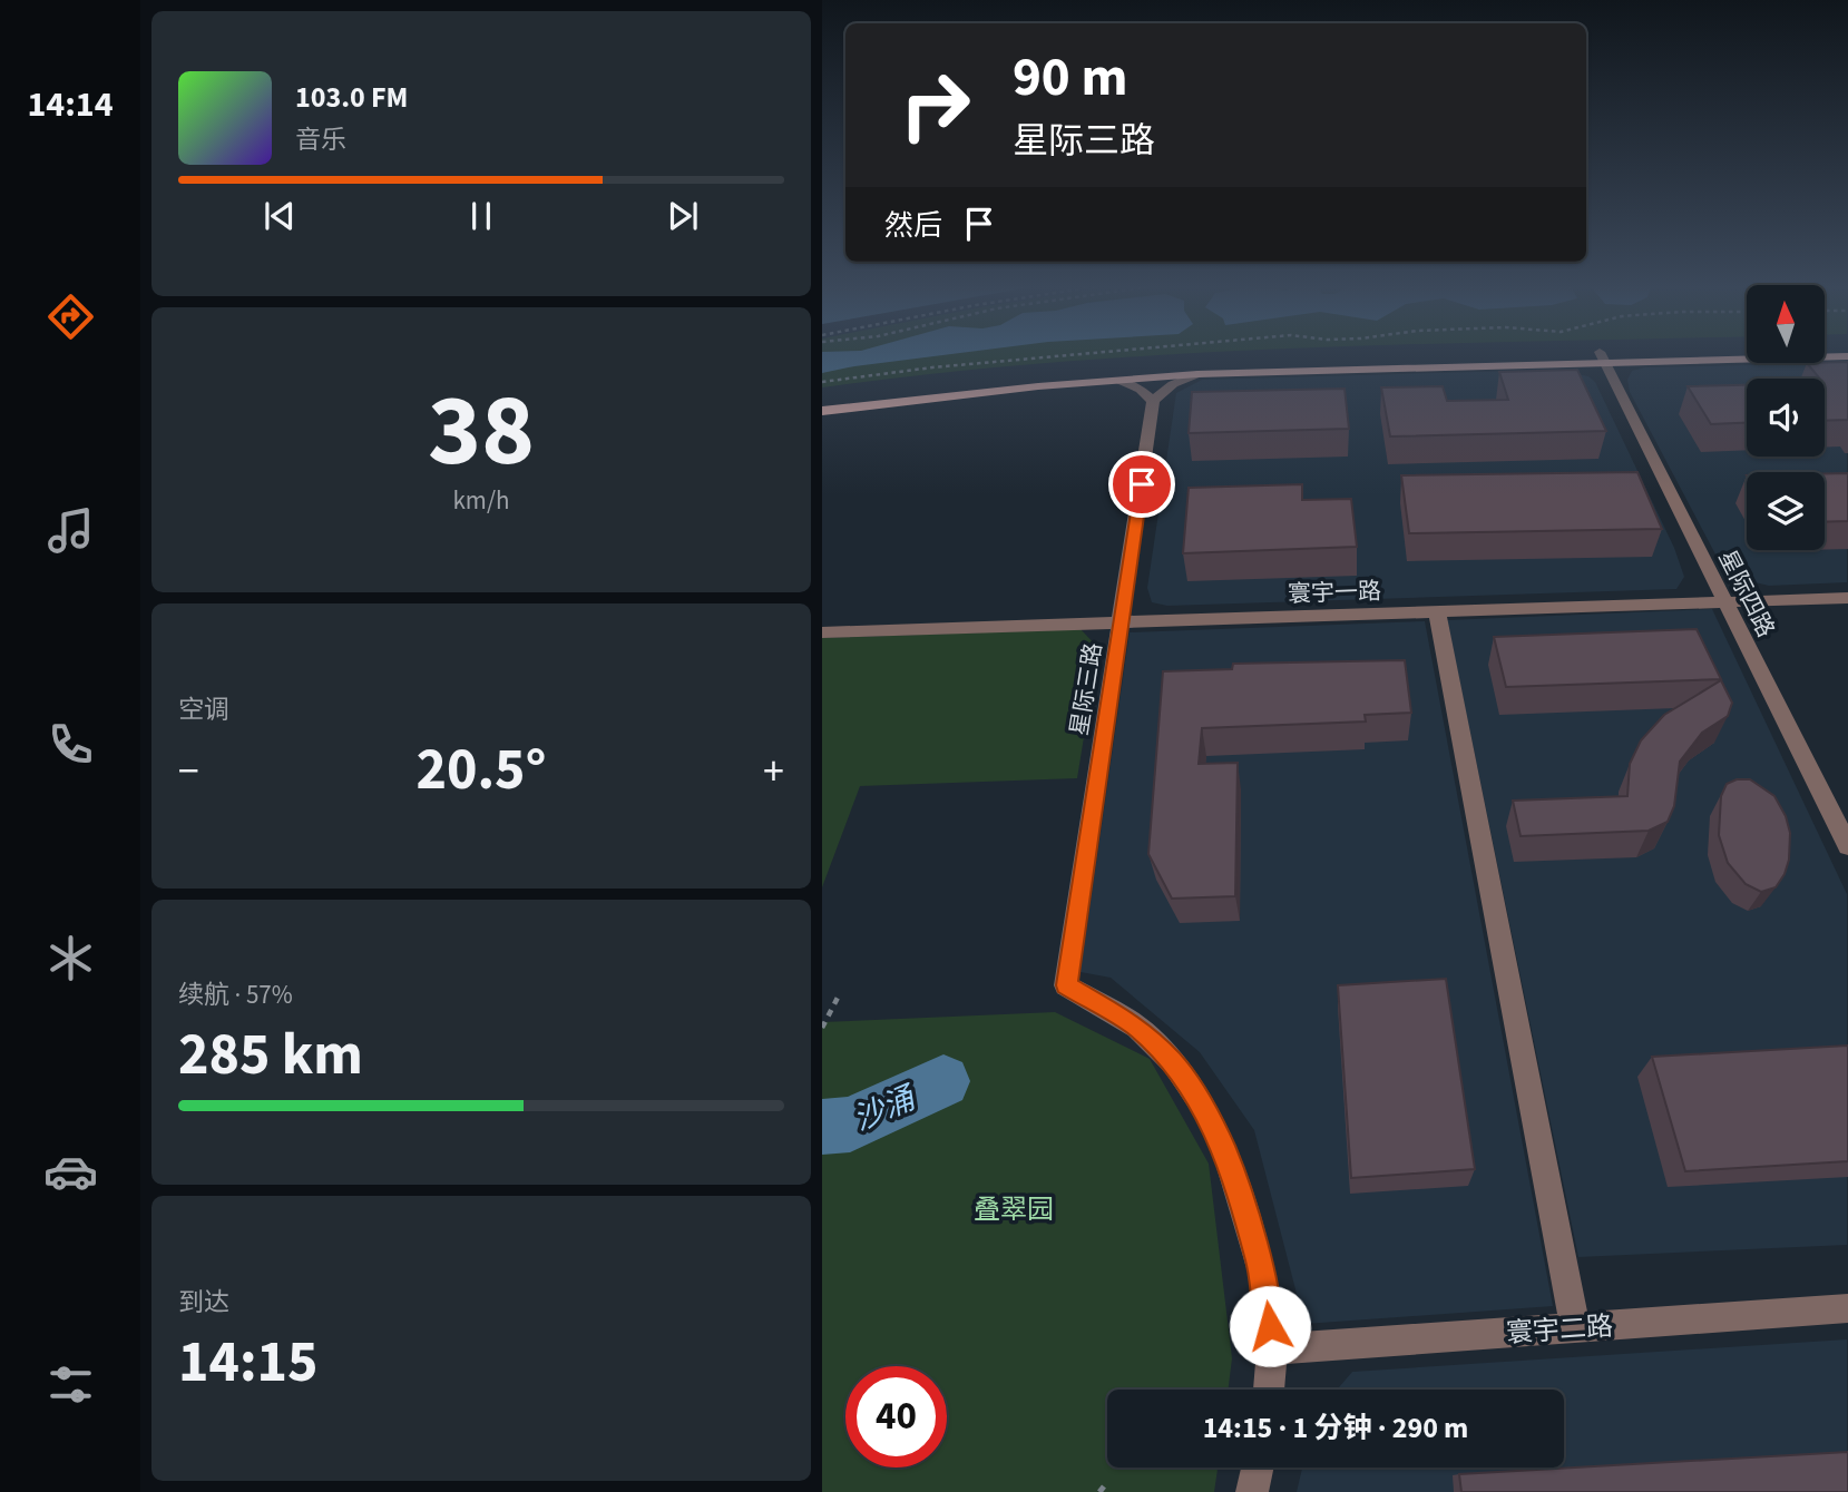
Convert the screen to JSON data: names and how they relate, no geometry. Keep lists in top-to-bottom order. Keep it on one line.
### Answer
{"streets":{"street":["寰宇一路","星际四路","星际三路","寰宇二路"]},"crossings":[["寰宇一路","星际四路"],["寰宇一路","星际三路"],["星际三路","寰宇二路"]],"water":["沙涌"],"parks":["叠翠园"],"north":"top","page":{"tabs":"14:14","turn":["90 m","星际三路"],"song":["103.0 FM","音乐"],"then":"然后","tile":[["38","km/h"],"空调",["续航 · 57%","285 km"],["到达","14:15"]],"heat":["−","20.5°","+"],"limit":"40","trip":"14:15 · 1 分钟 · 290 m"}}
